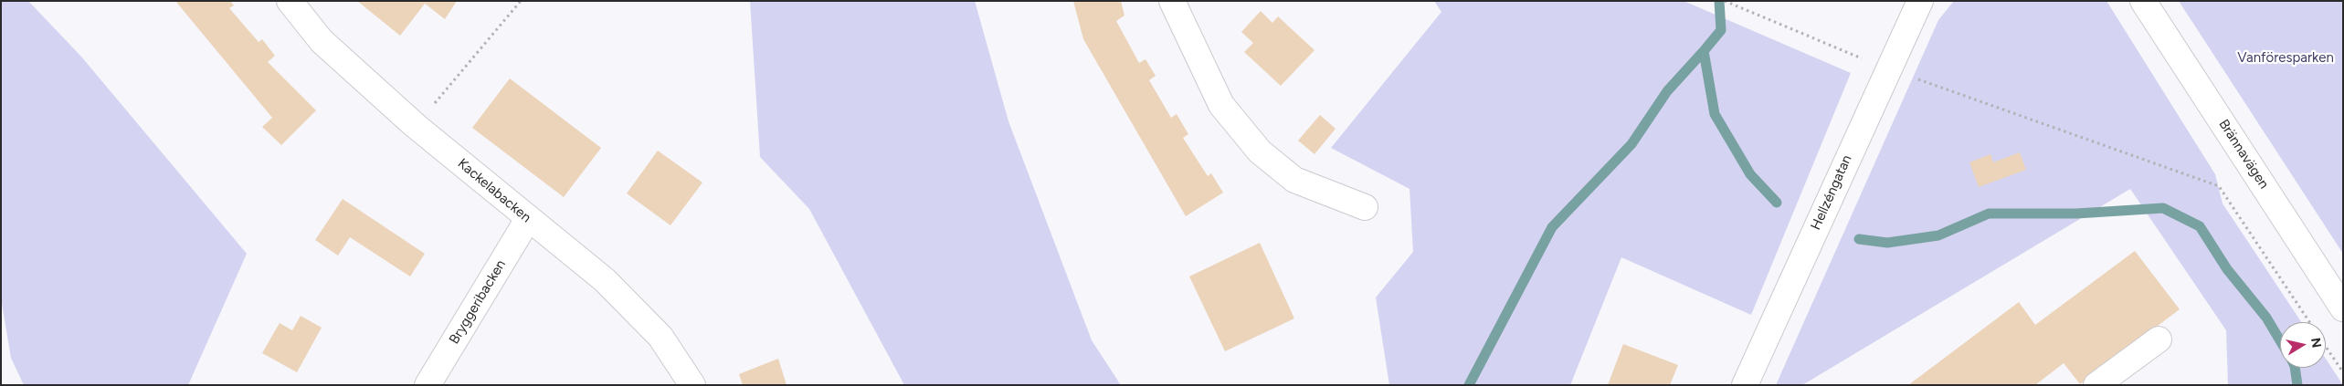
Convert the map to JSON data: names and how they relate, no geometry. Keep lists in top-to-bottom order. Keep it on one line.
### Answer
{"streets":{"street":["Brännavägen","Kackelabacken","Hellzéngatan","Bryggeribacken"]},"crossings":[["Kackelabacken","Bryggeribacken"]],"parks":["Vanföresparken"],"north":"right"}
